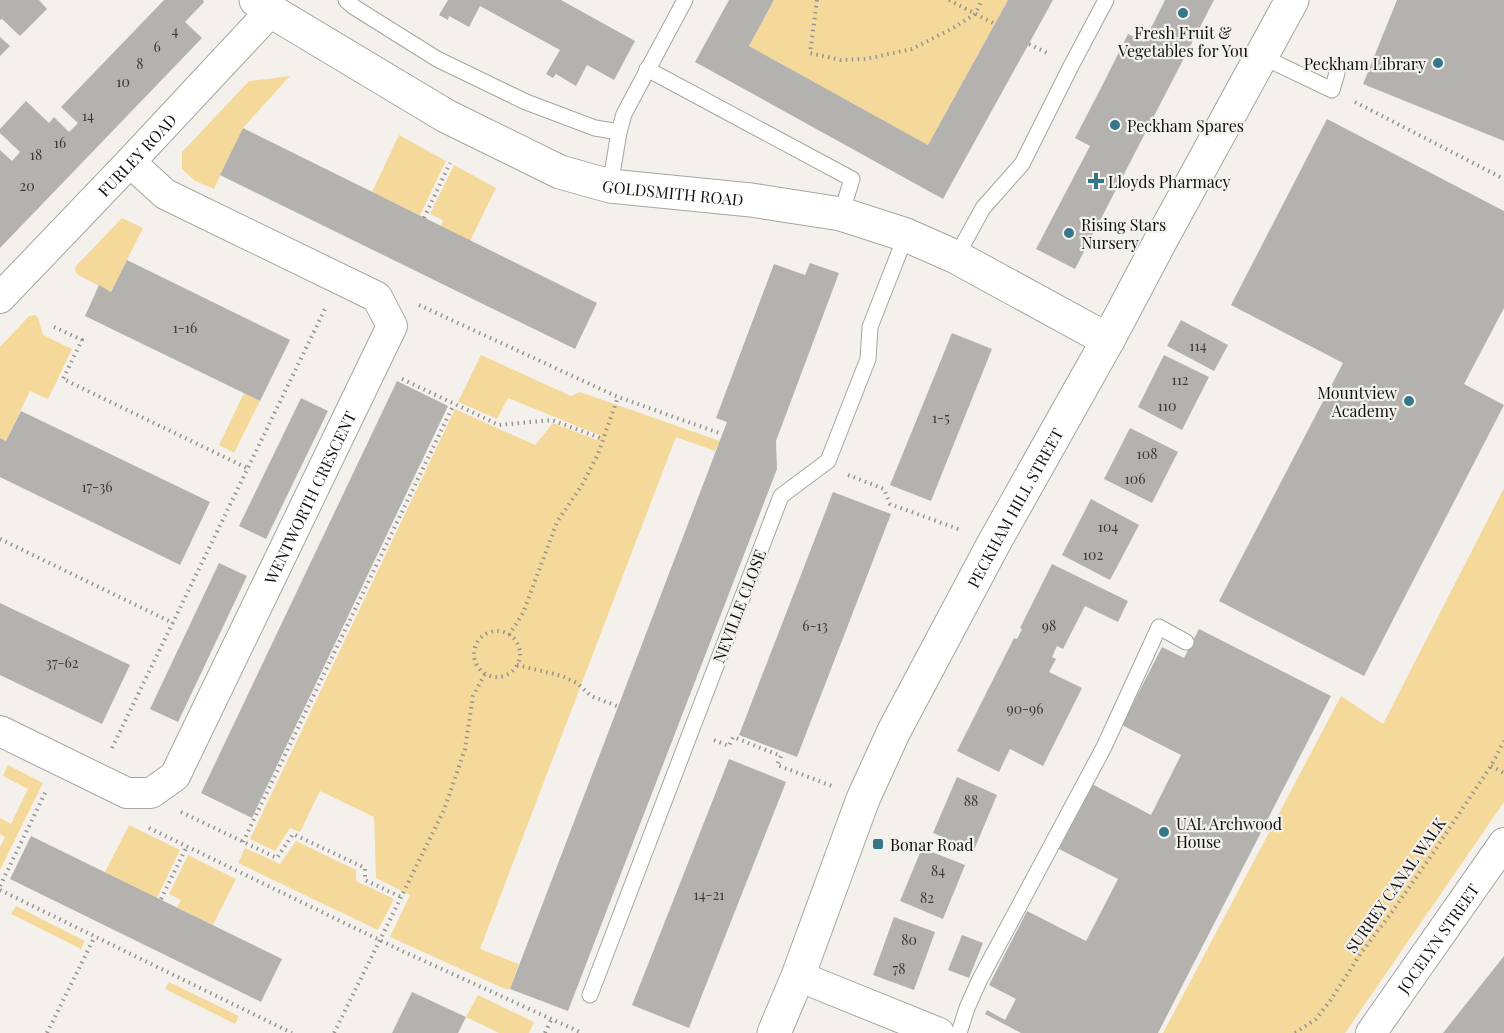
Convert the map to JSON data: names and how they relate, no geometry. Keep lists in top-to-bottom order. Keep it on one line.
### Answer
{"streets":{"main road":["GOLDSMITH ROAD","PECKHAM HILL STREET"],"street":["FURLEY ROAD","WENTWORTH CRESCENT","JOCELYN STREET"],"lane":["NEVILLE CLOSE"],"path":["SURREY CANAL WALK"]},"crossings":[["FURLEY ROAD","GOLDSMITH ROAD"],["FURLEY ROAD","WENTWORTH CRESCENT"],["GOLDSMITH ROAD","PECKHAM HILL STREET"]],"places":{"other":["Fresh Fruit & Vegetables for You","Peckham Library","Peckham Spares","Rising Stars Nursery","Mountview Academy","UAL Archwood House"],"health":["Lloyds Pharmacy"],"transit":["Bonar Road"]},"house_numbers":["4","6","8","10","14","16","18","20","1-16","114","112","110","1-5","108","106","17-36","104","102","6-13","98","37-62","90-96","88","84","14-21","82","80","78"]}
